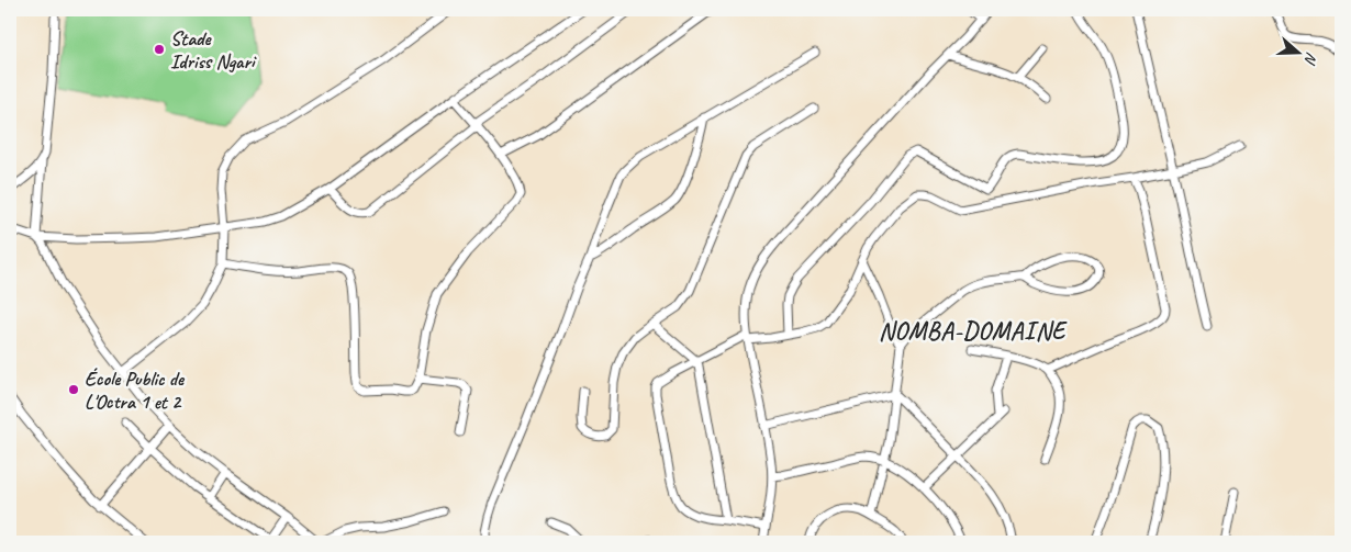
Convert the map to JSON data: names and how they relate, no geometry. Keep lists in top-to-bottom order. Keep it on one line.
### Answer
{"districts":["NOMBA-DOMAINE"],"places":["Stade Idriss Ngari","École Public de L'Octra 1 et 2"],"north":"right"}
